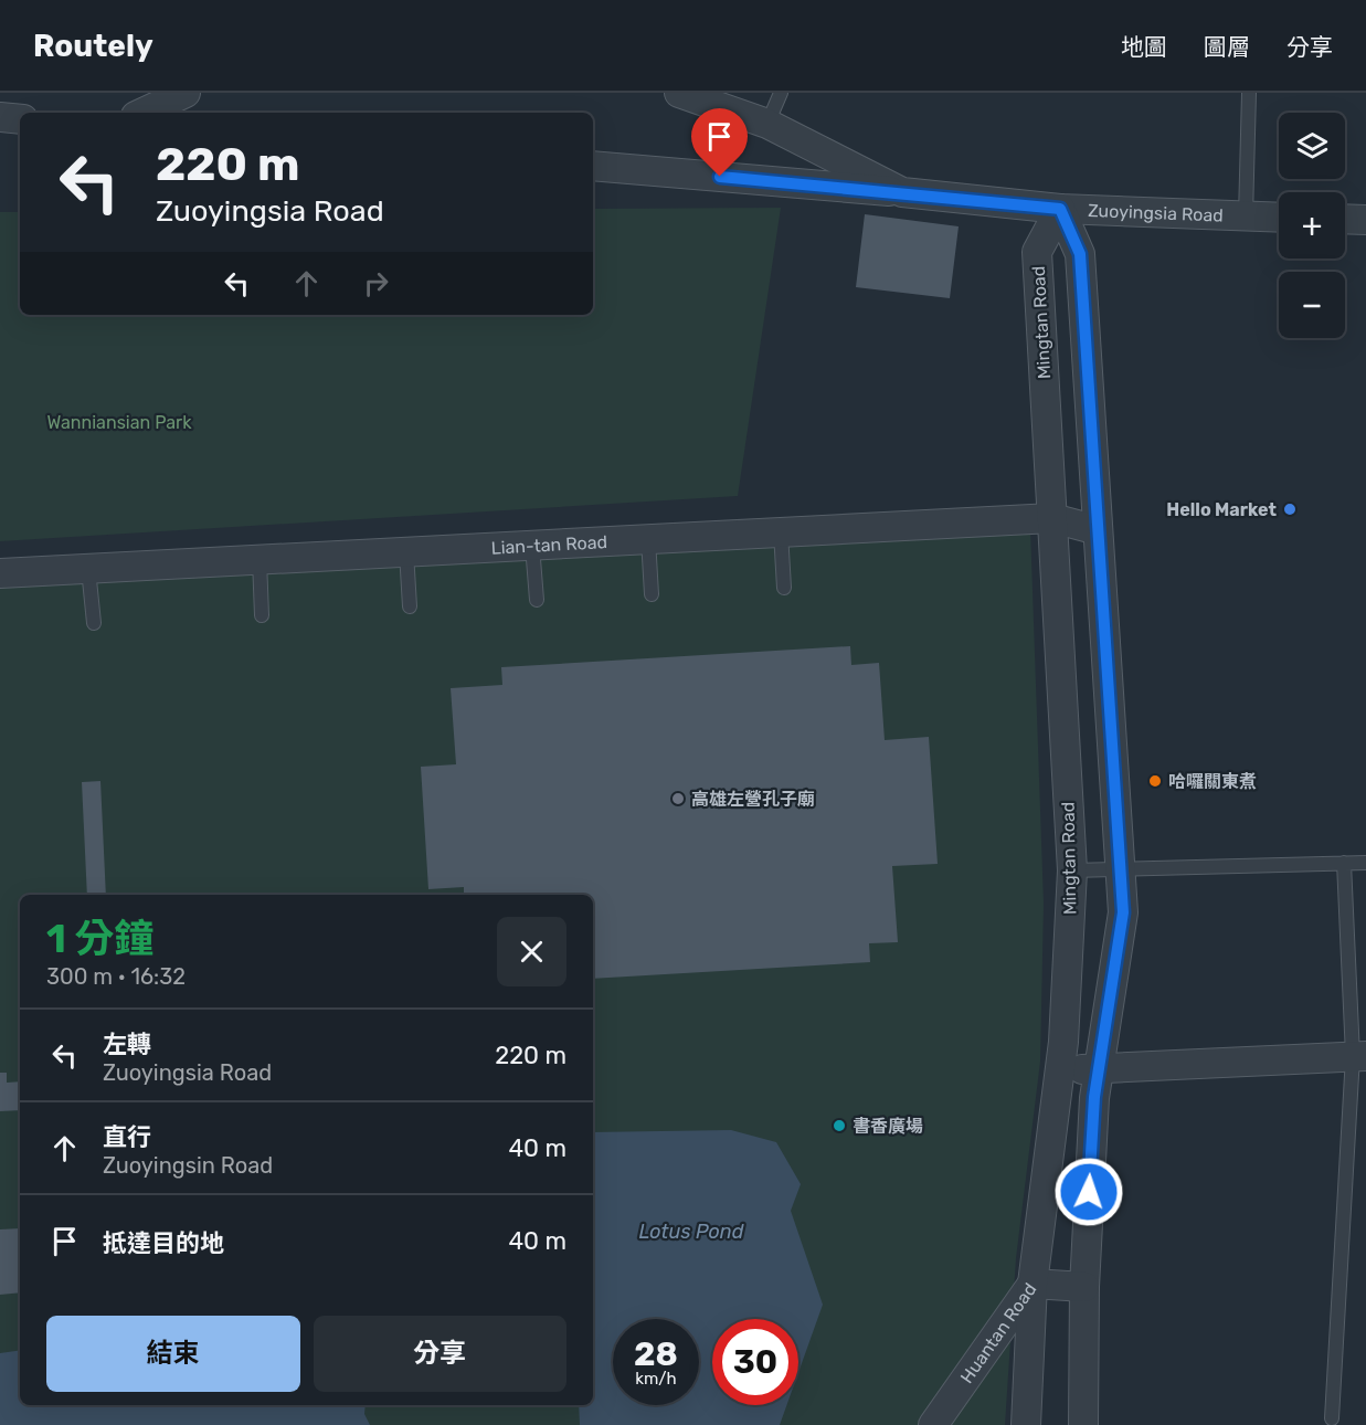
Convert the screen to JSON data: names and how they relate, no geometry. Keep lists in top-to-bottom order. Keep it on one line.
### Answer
{"streets":{"street":["Zuoyingsia Road","Mingtan Road","Lian-tan Road","Huantan Road"]},"crossings":[["Zuoyingsia Road","Mingtan Road"],["Mingtan Road","Lian-tan Road"],["Mingtan Road","Huantan Road"]],"water":["Lotus Pond"],"parks":["Wanniansian Park"],"places":["Hello Market","哈囉關東煮","高雄左營孔子廟","書香廣場"],"page":{"header":"Routely","nav":["地圖","圖層","分享"],"map_buttons":["+","−"],"turn":["220 m","Zuoyingsia Road"],"heading":["1 分鐘","300 m · 16:32"],"list":[{"name":"左轉","note":"Zuoyingsia Road","value":"220 m"},{"name":"直行","note":"Zuoyingsin Road","value":"40 m"},{"name":"抵達目的地","value":"40 m"}],"buttons":["結束","分享"],"speed":"28 km/h","limit":"30"}}
